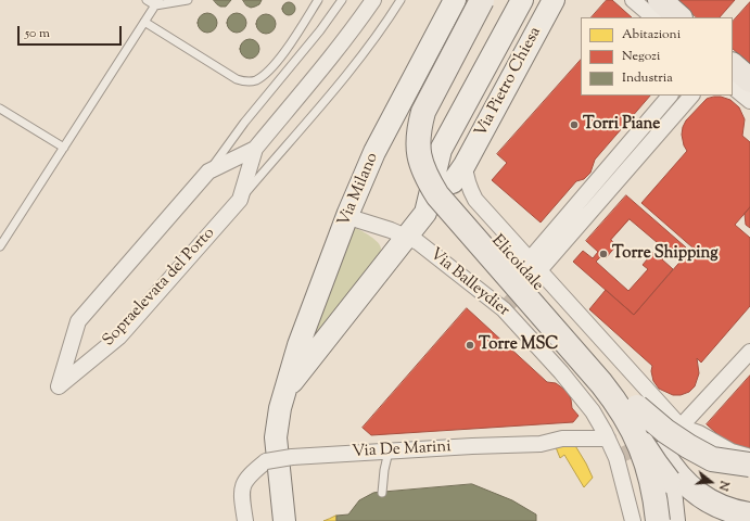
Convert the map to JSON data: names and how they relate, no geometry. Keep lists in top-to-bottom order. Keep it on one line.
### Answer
{"streets":{"main road":["Via Pietro Chiesa","Via Milano","Elicoidale"],"street":["Via Balleydier","Sopraelevata del Porto","Via De Marini"]},"crossings":[["Via Milano","Via Balleydier"],["Via Balleydier","Via De Marini"]],"places":["Torri Piane","Torre Shipping","Torre MSC"],"legend":["Abitazioni","Negozi","Industria"],"scale_bar":"50 m","north":"right"}
